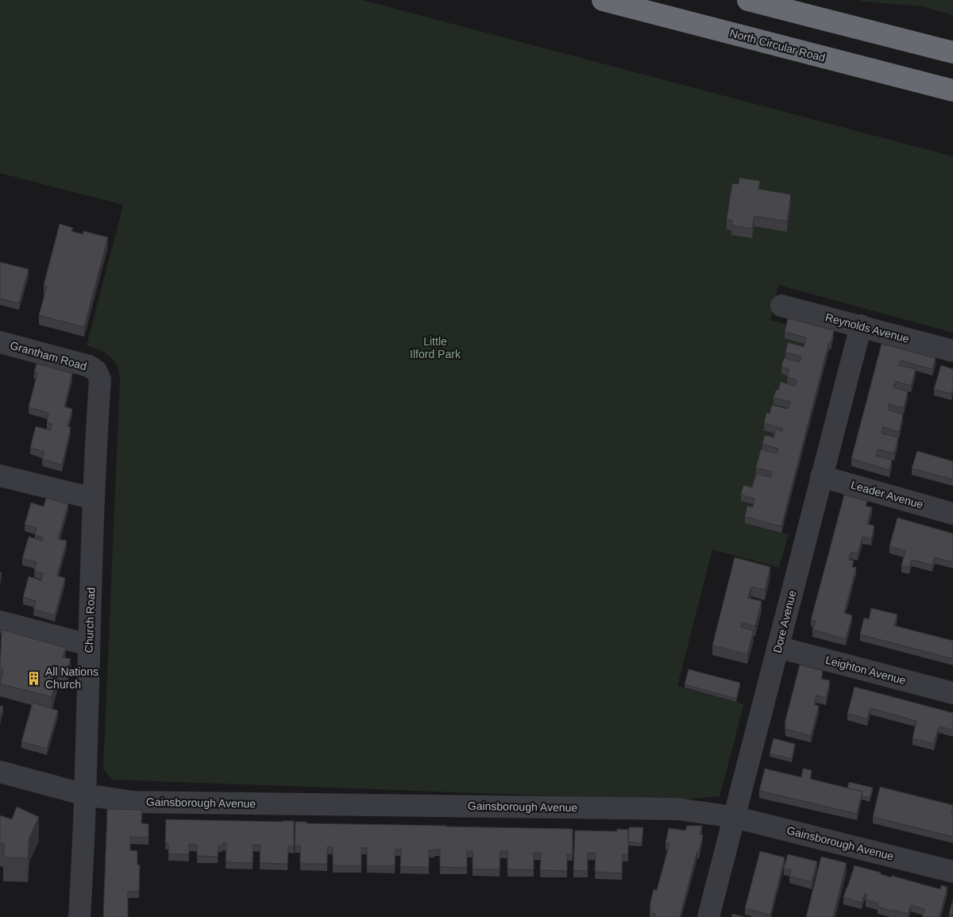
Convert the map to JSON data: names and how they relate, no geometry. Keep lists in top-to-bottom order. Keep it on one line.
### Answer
{"streets":{"highway":["North Circular Road"],"street":["Reynolds Avenue","Grantham Road","Leader Avenue","Church Road","Dore Avenue","Leighton Avenue","Gainsborough Avenue"]},"crossings":[["Reynolds Avenue","Dore Avenue"],["Grantham Road","Church Road"],["Leader Avenue","Dore Avenue"],["Church Road","Gainsborough Avenue"],["Dore Avenue","Leighton Avenue"],["Dore Avenue","Gainsborough Avenue"]],"parks":["Little Ilford Park"],"places":{"building":["All Nations Church"]}}
